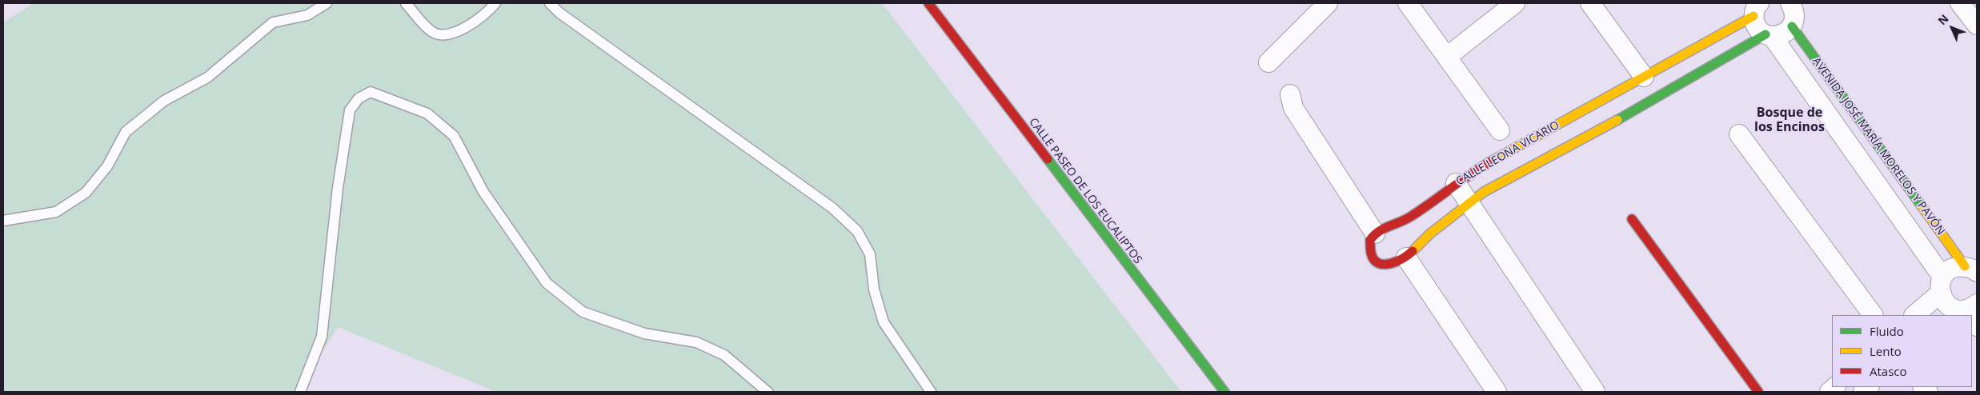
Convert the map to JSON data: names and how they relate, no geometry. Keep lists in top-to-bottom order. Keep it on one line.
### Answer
{"streets":{"street":["AVENIDA JOSÉ MARÍA MORELOS Y PAVÓN","CALLE LEONA VICARIO","CALLE PASEO DE LOS EUCALIPTOS"]},"crossings":[["AVENIDA JOSÉ MARÍA MORELOS Y PAVÓN","CALLE LEONA VICARIO"]],"districts":["Bosque de los Encinos"],"legend":["Fluido","Lento","Atasco"],"north":"top left"}
